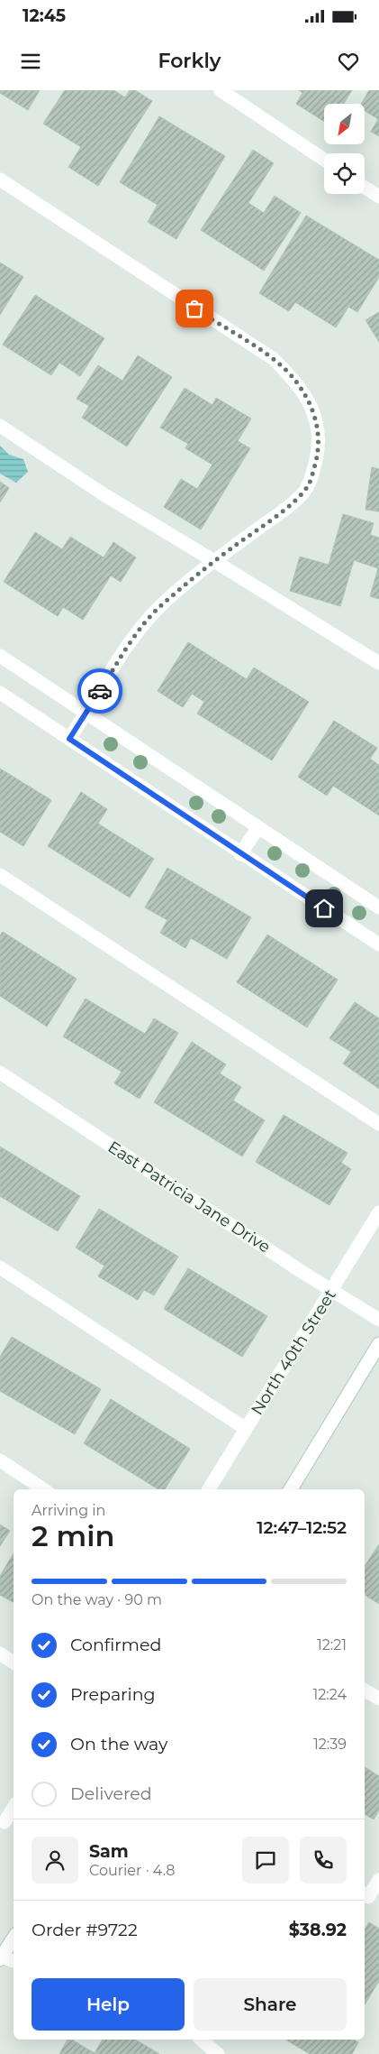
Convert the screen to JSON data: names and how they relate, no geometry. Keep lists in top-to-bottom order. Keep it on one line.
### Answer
{"streets":{"street":["East Patricia Jane Drive","North 40th Street"]},"crossings":[["East Patricia Jane Drive","North 40th Street"]],"north":"bottom left","page":{"status":"12:45","header":"Forkly","heading":["2 min","Arriving in","12:47–12:52"],"panel":["Sam","Courier · 4.8","Order #9722","$38.92"],"bar":"On the way · 90 m","list":[["Confirmed","12:21"],["Preparing","12:24"],["On the way","12:39"],"Delivered"],"buttons":["Help","Share"]}}
